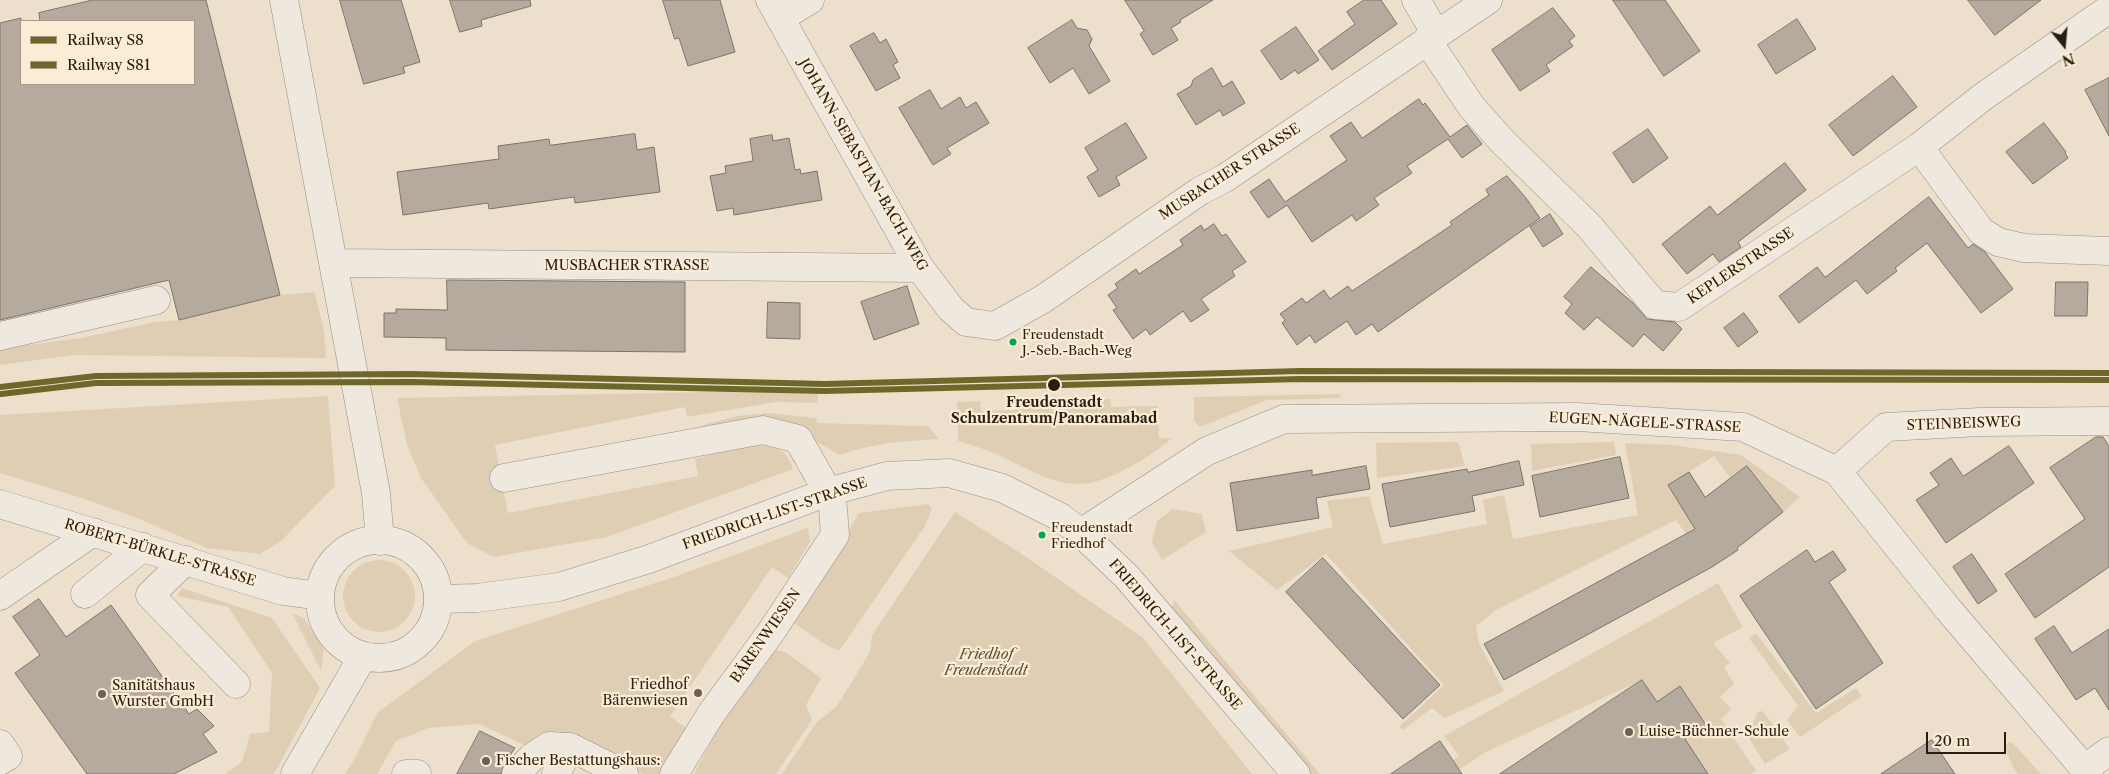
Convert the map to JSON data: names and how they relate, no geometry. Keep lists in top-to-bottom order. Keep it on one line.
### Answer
{"streets":{"street":["JOHANN-SEBASTIAN-BACH-WEG","MUSBACHER STRASSE","KEPLERSTRASSE","EUGEN-NÄGELE-STRASSE","STEINBEISWEG","FRIEDRICH-LIST-STRASSE","ROBERT-BÜRKLE-STRASSE","BÄRENWIESEN"]},"crossings":[["JOHANN-SEBASTIAN-BACH-WEG","MUSBACHER STRASSE"],["MUSBACHER STRASSE","KEPLERSTRASSE"],["EUGEN-NÄGELE-STRASSE","STEINBEISWEG"],["EUGEN-NÄGELE-STRASSE","FRIEDRICH-LIST-STRASSE"],["FRIEDRICH-LIST-STRASSE","ROBERT-BÜRKLE-STRASSE"],["FRIEDRICH-LIST-STRASSE","BÄRENWIESEN"]],"parks":["Friedhof Freudenstadt"],"places":["Freudenstadt J.-Seb.-Bach-Weg","Freudenstadt Schulzentrum/Panoramabad","Freudenstadt Friedhof","Friedhof Bärenwiesen","Sanitätshaus Wurster GmbH","Luise-Büchner-Schule","Fischer Bestattungshaus:"],"lines":["rail line S8","rail line S81"],"legend":["Railway S8","Railway S81"],"scale_bar":"20 m","north":"bottom"}
